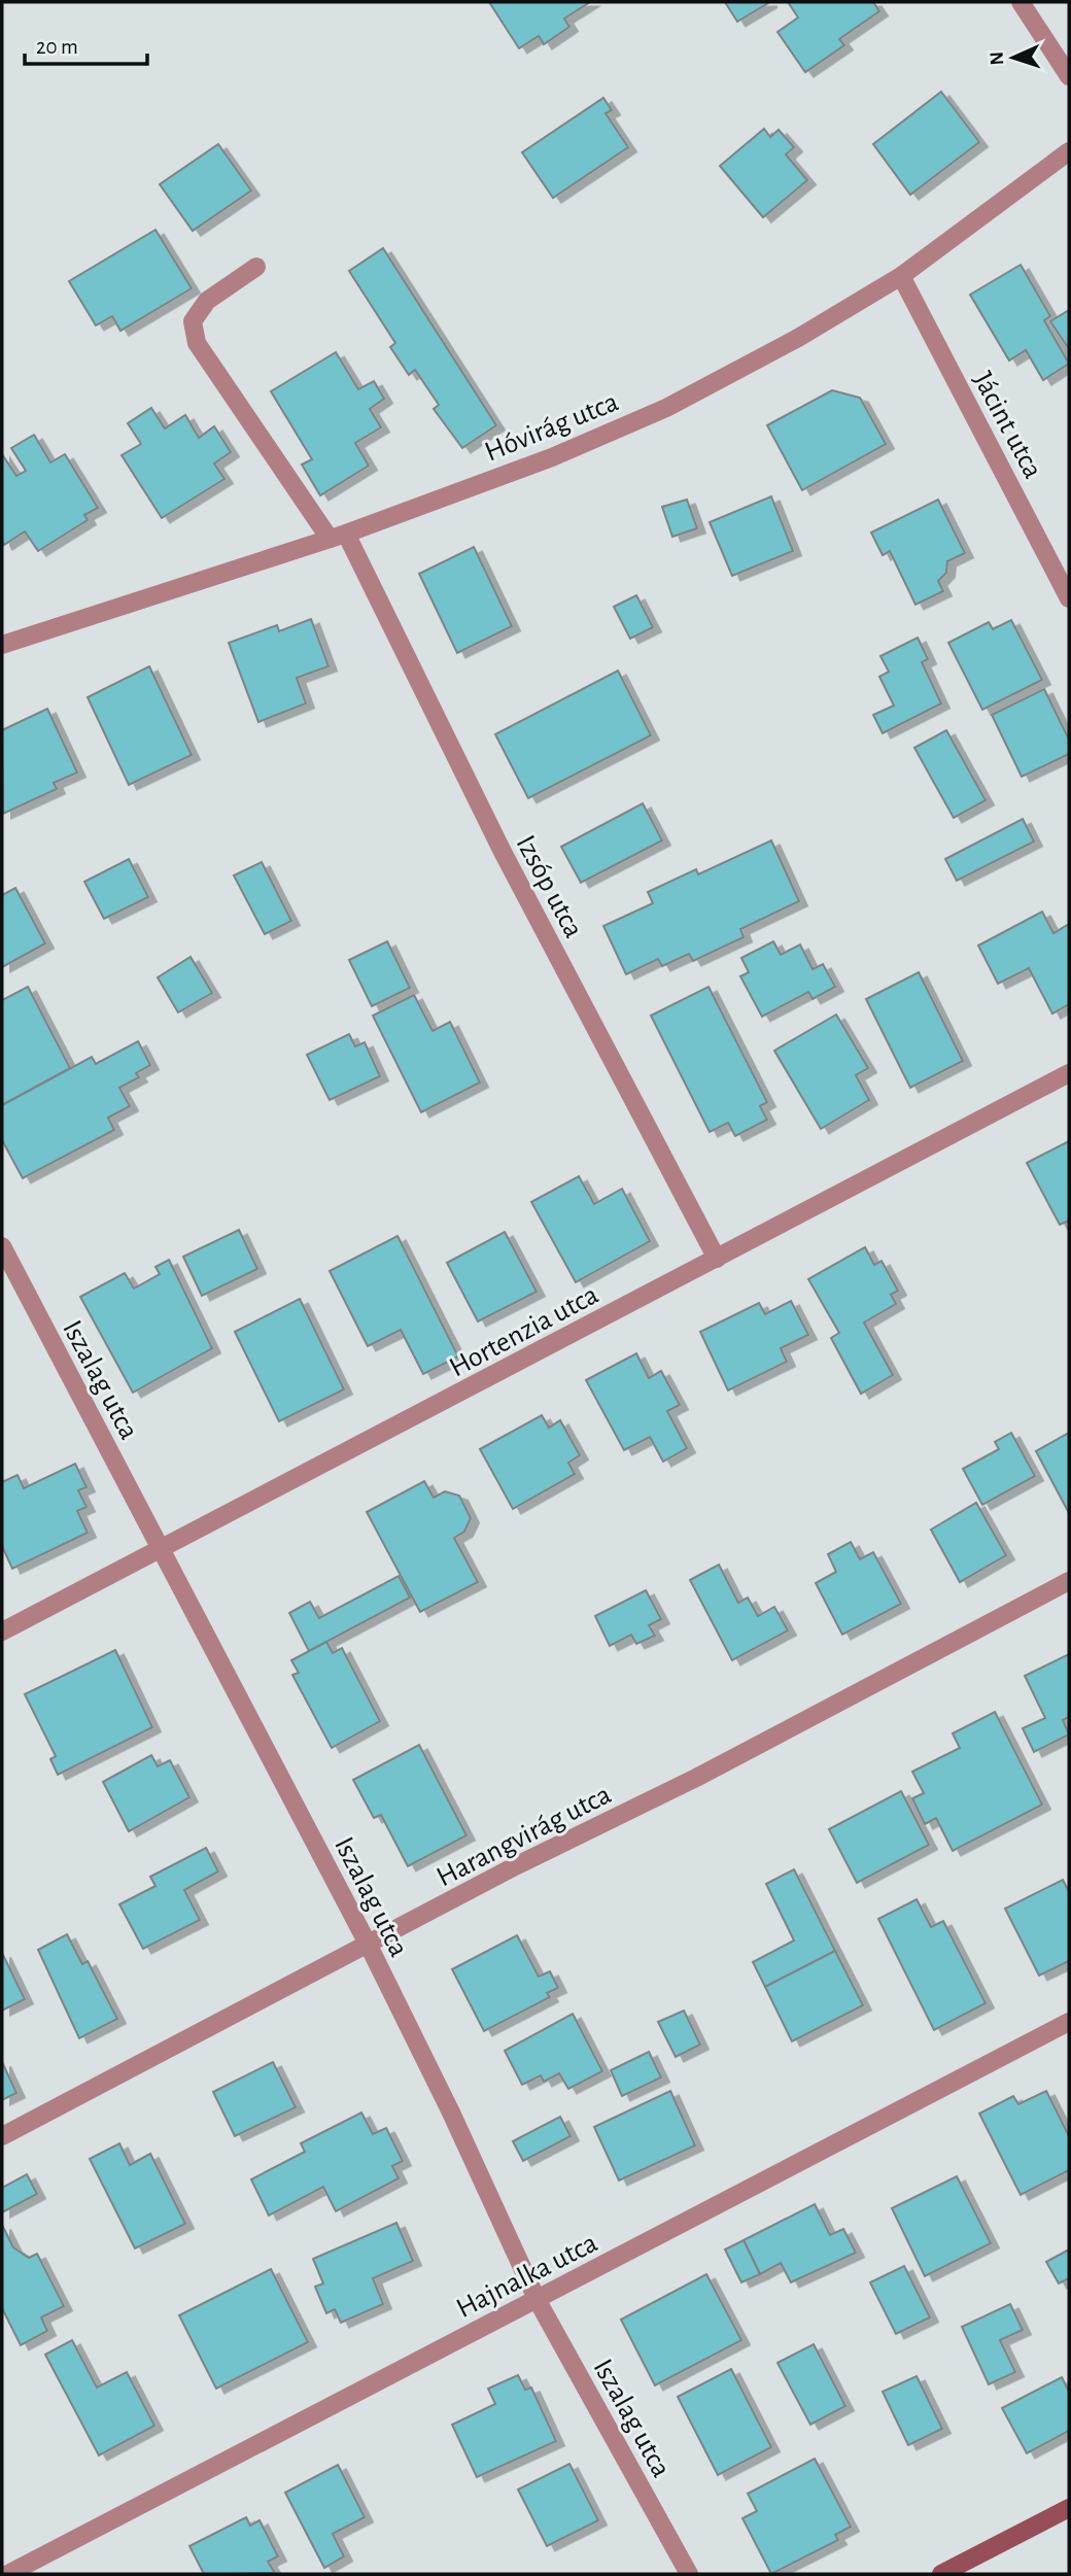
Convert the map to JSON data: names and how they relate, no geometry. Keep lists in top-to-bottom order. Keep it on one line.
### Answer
{"streets":{"street":["Jácint utca","Hóvirág utca","Izsóp utca","Hortenzia utca","Iszalag utca","Harangvirág utca","Hajnalka utca"]},"crossings":[["Jácint utca","Hóvirág utca"],["Hóvirág utca","Izsóp utca"],["Izsóp utca","Hortenzia utca"],["Hortenzia utca","Iszalag utca"],["Iszalag utca","Harangvirág utca"],["Iszalag utca","Hajnalka utca"]],"scale_bar":"20 m","north":"left"}
